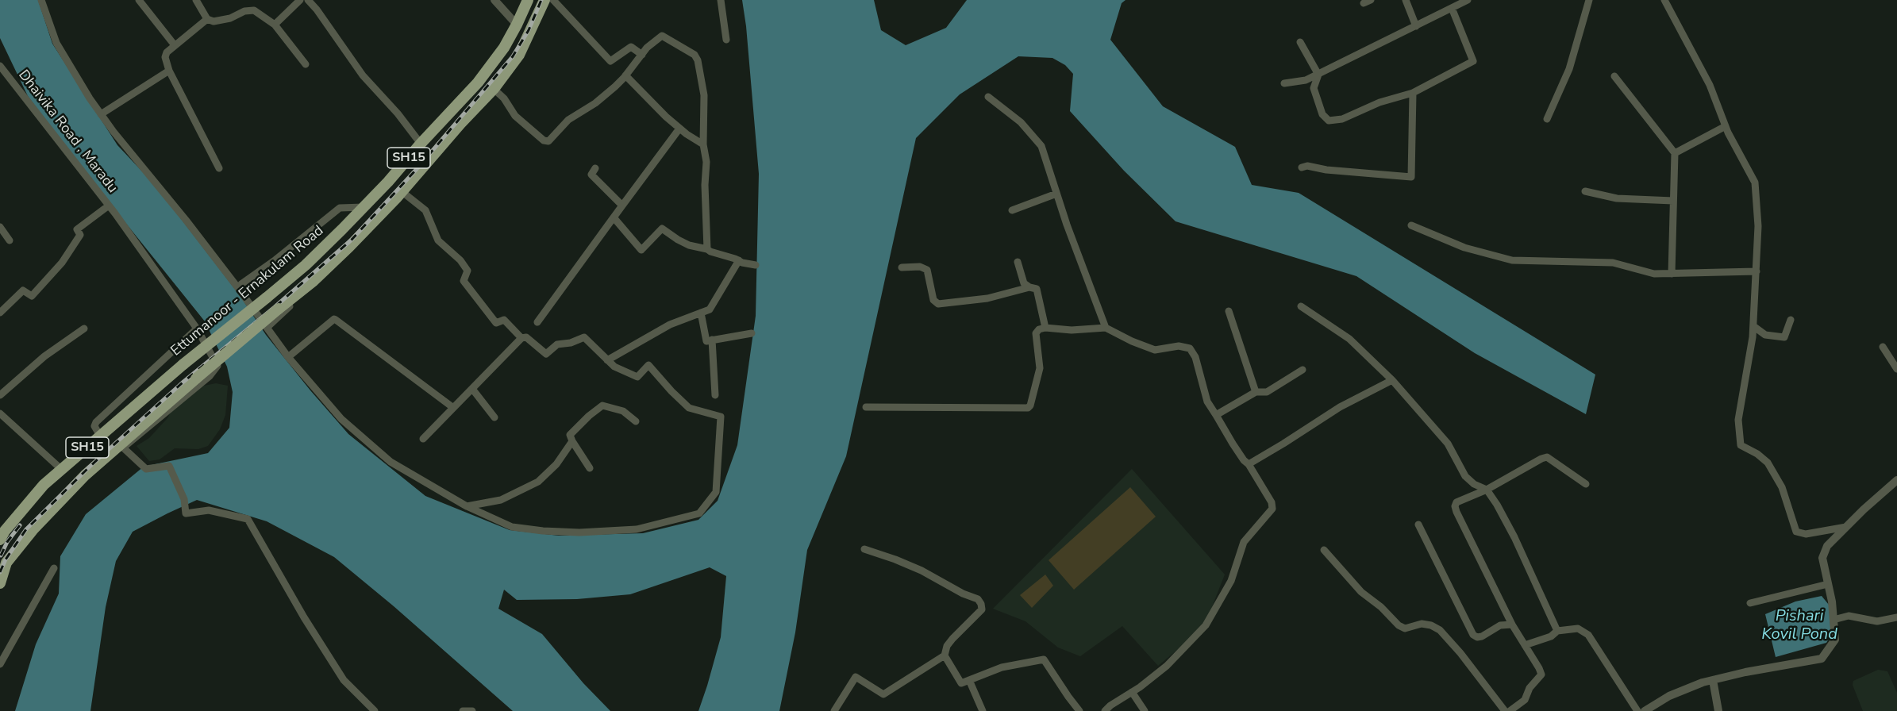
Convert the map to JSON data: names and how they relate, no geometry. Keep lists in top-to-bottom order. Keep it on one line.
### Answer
{"streets":{"main road":["SH15","Ettumanoor - Ernakulam Road"],"street":["Dhaivika Road , Maradu"]},"water":["Pishari Kovil Pond"]}
